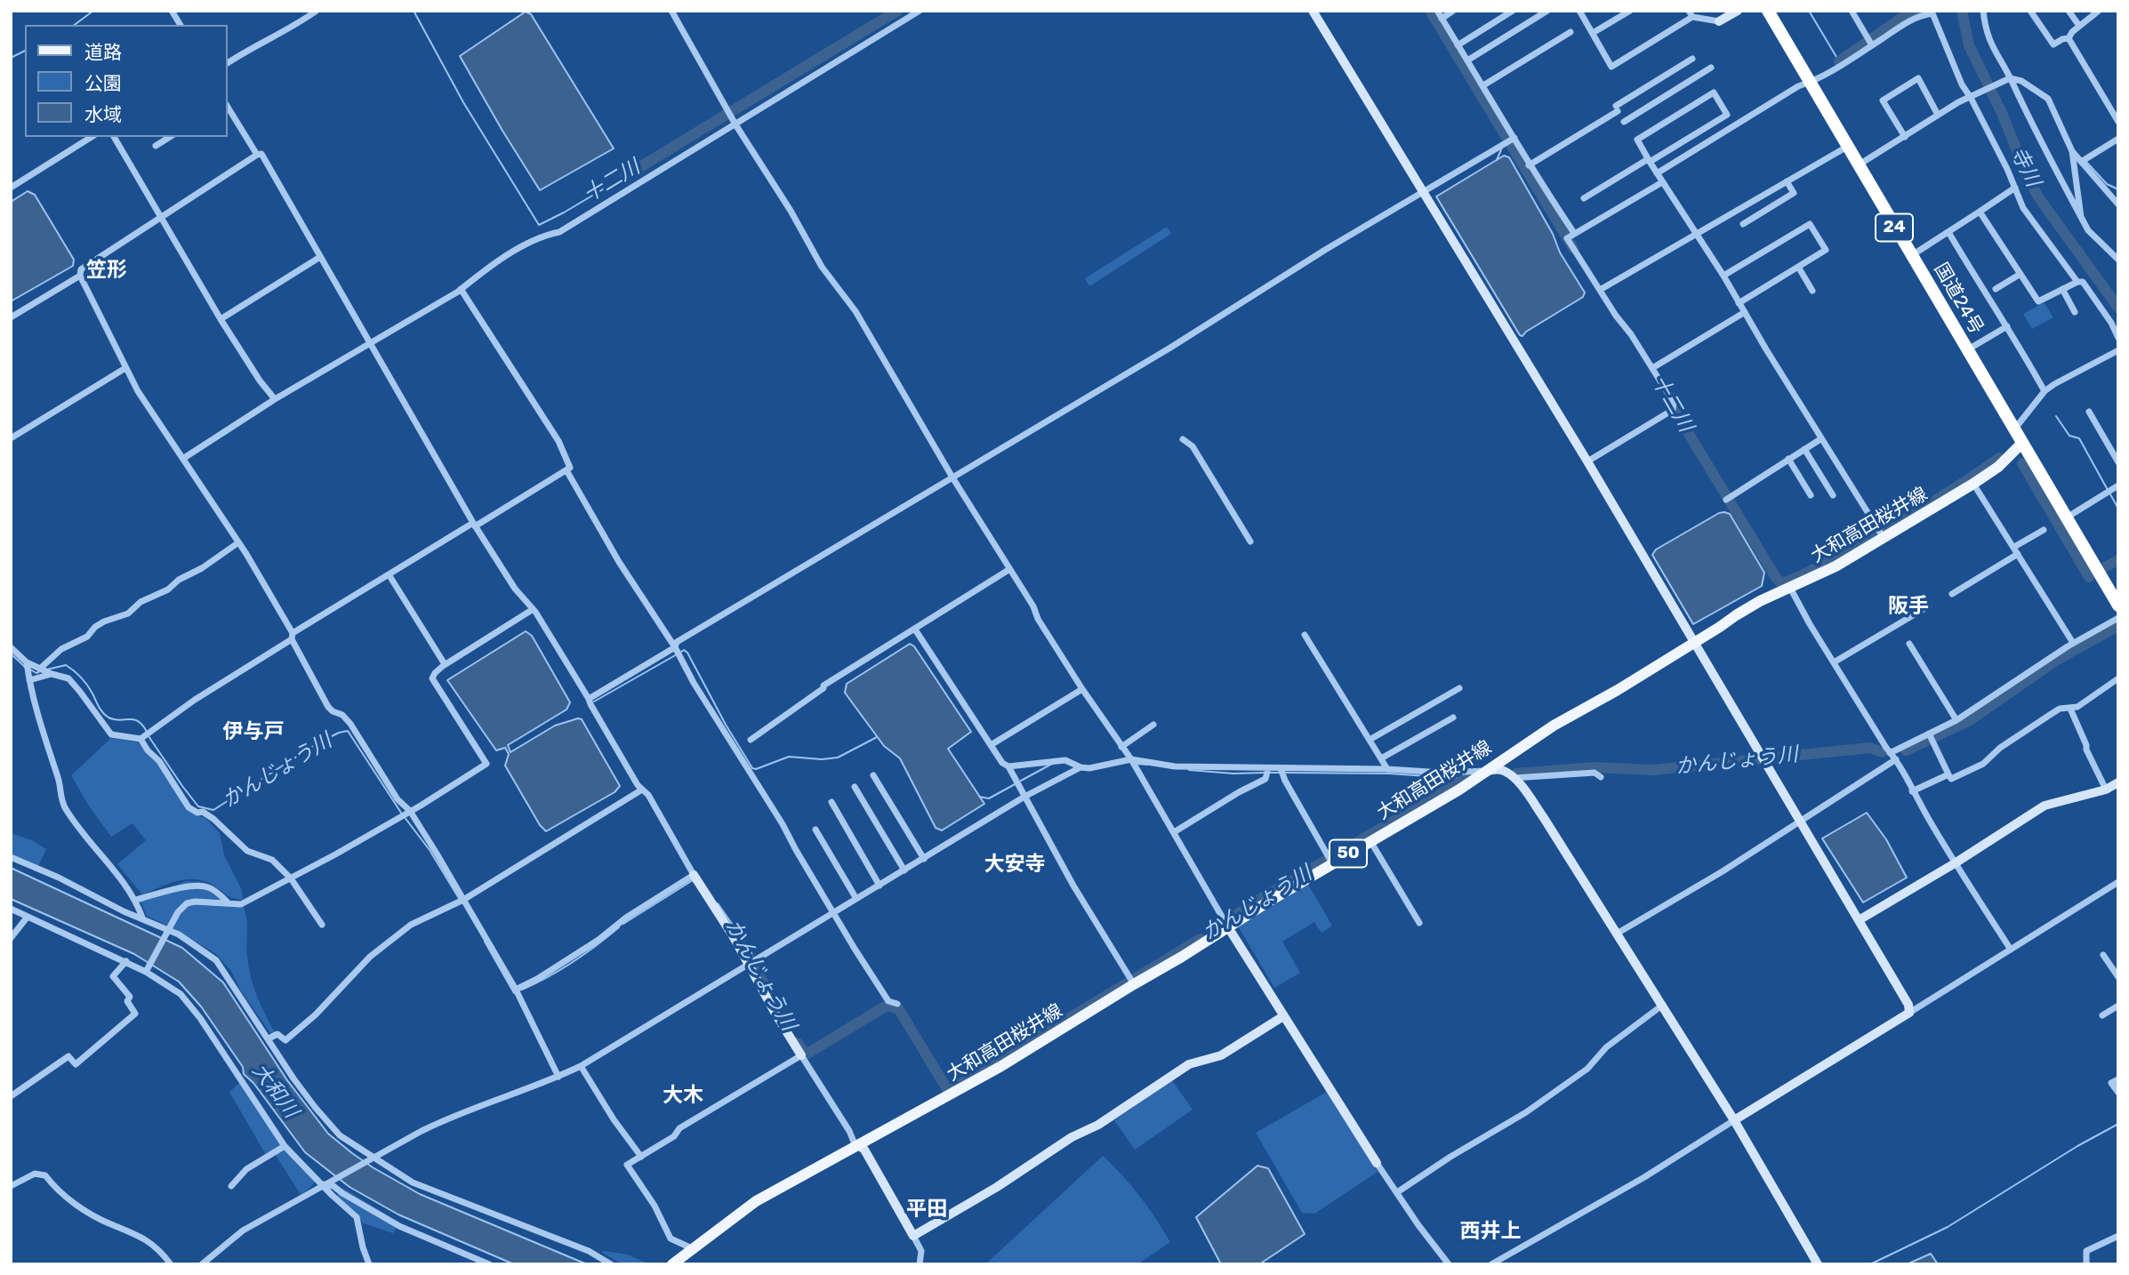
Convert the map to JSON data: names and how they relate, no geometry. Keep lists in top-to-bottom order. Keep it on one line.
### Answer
{"streets":{"highway":["24","国道24号"],"main road":["大和高田桜井線","50"]},"crossings":[["国道24号","大和高田桜井線"]],"districts":["笠形","阪手","伊与戸","大安寺","大木","平田","西井上"],"water":["寺川","十二川","かんじょう川","大和川"],"legend":["道路","公園","水域"]}
